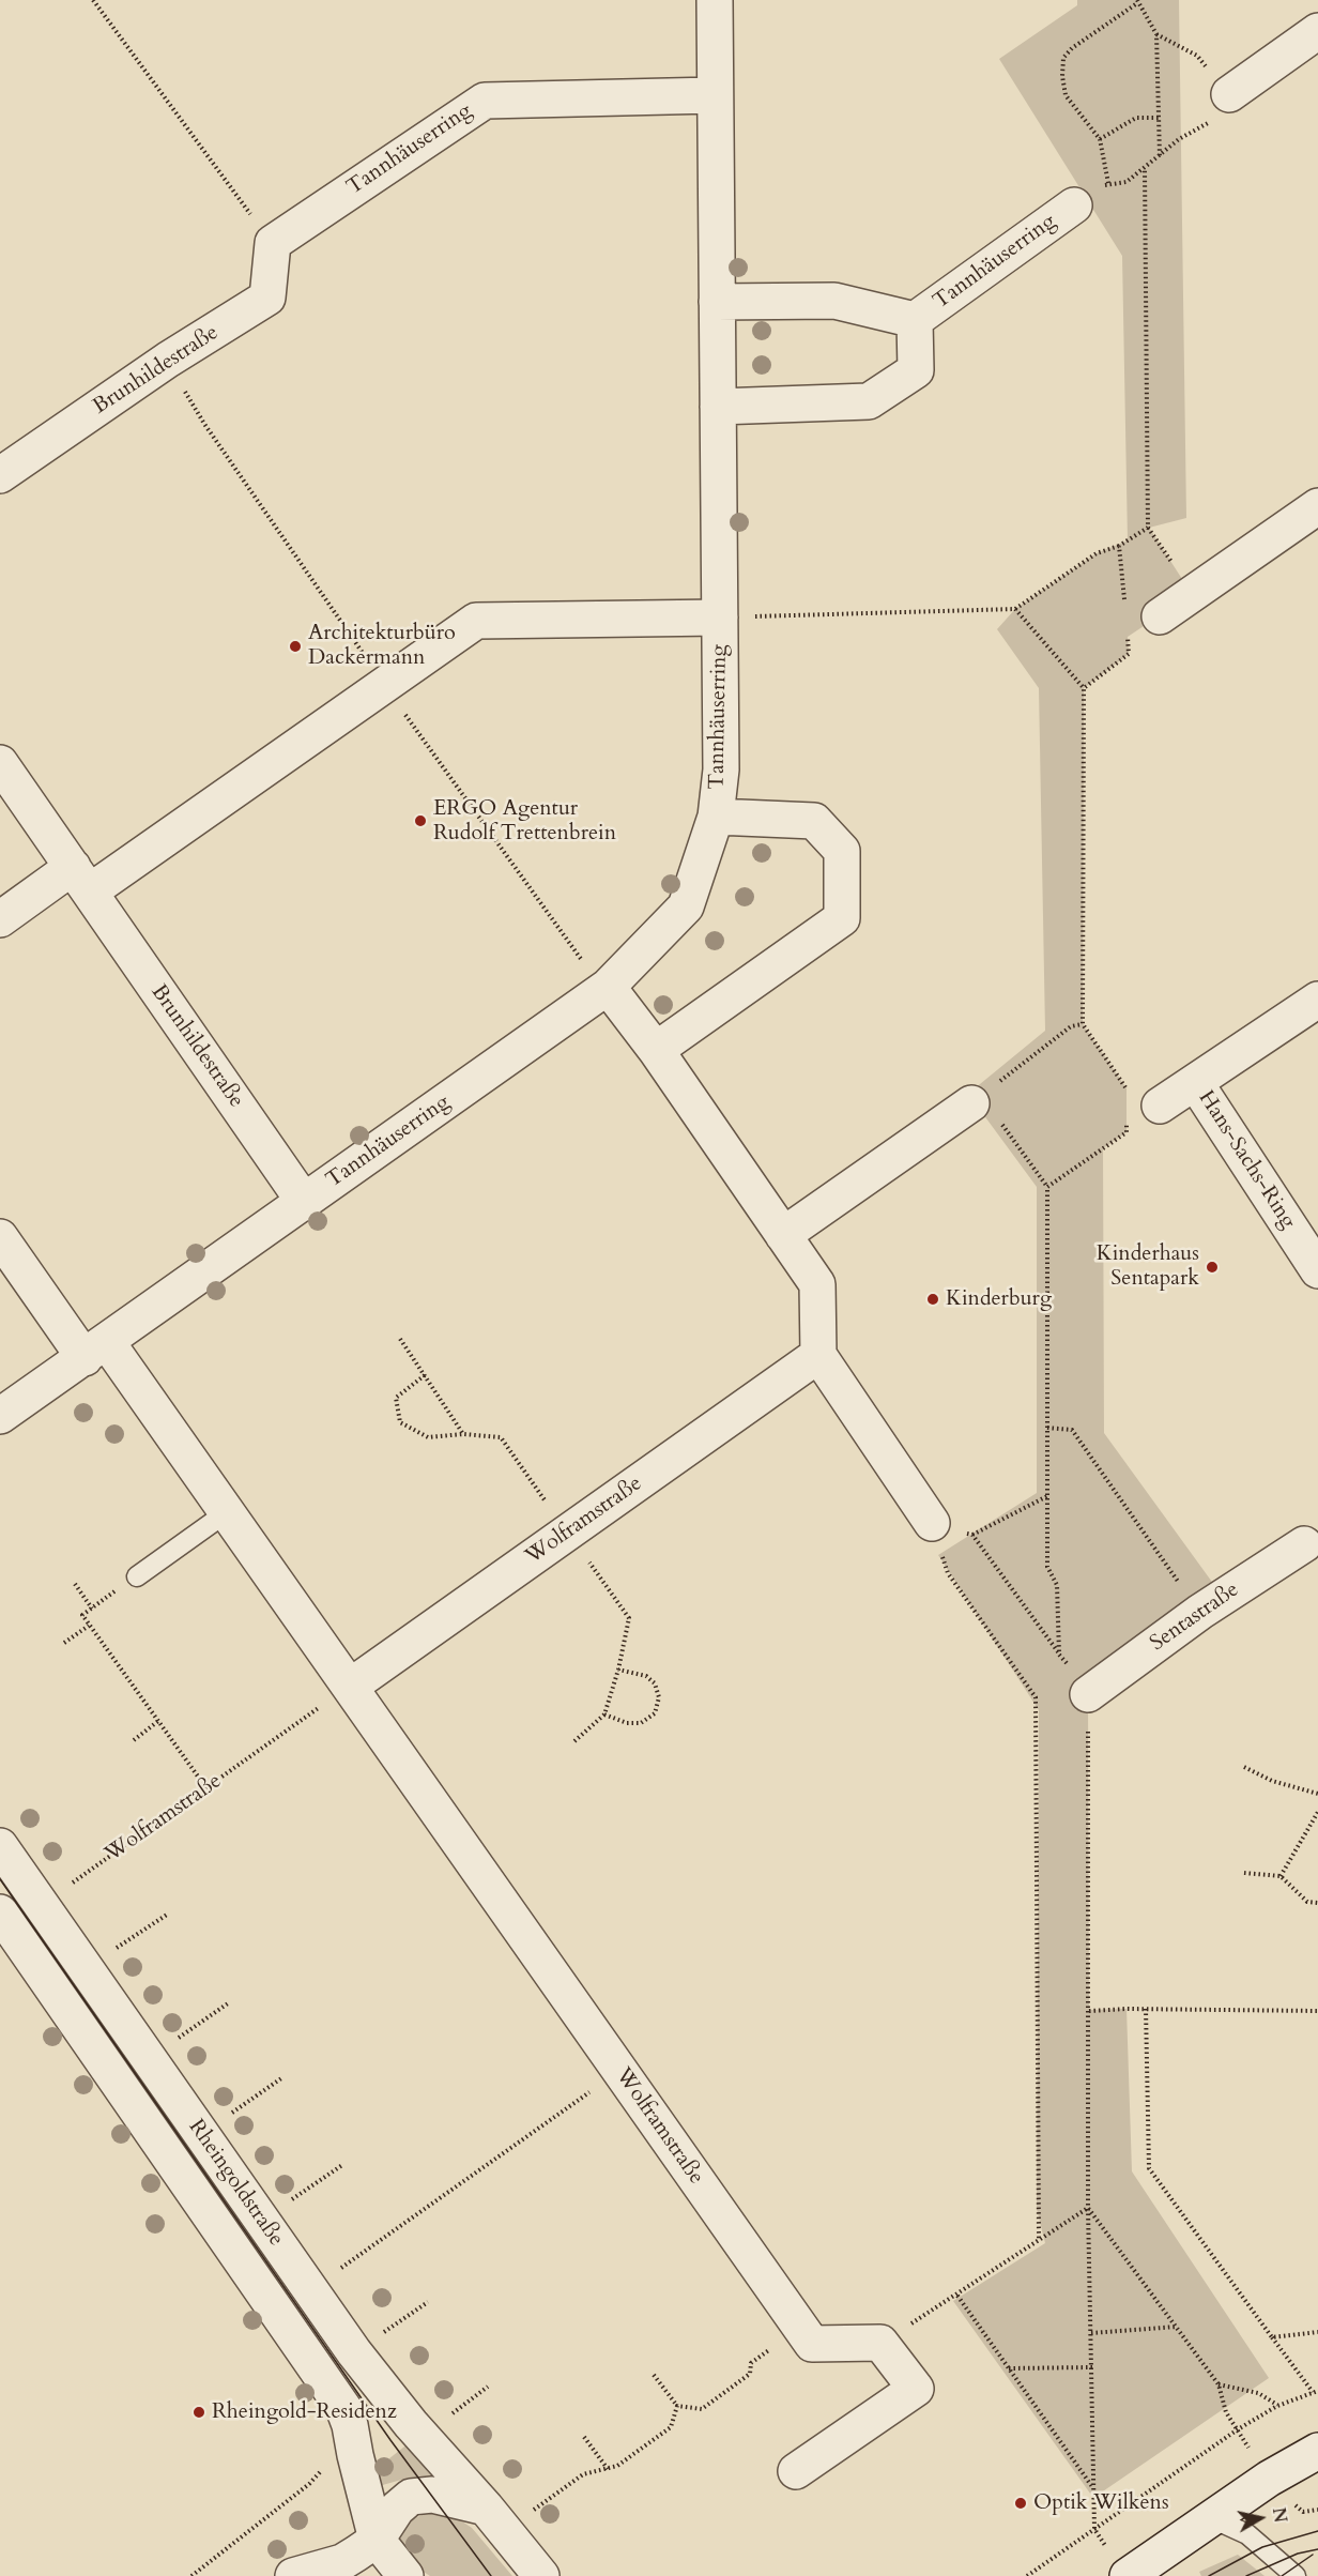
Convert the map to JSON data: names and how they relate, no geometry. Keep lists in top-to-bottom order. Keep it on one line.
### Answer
{"streets":{"street":["Tannhäuserring","Brunhildestraße","Hans-Sachs-Ring","Wolframstraße","Sentastraße","Rheingoldstraße"]},"crossings":[["Tannhäuserring","Brunhildestraße"],["Tannhäuserring","Wolframstraße"],["Wolframstraße","Rheingoldstraße"]],"places":["Architekturbüro Dackermann","ERGO Agentur Rudolf Trettenbrein","Kinderhaus Sentapark","Kinderburg","Rheingold-Residenz","Optik Wilkens"],"north":"right"}
